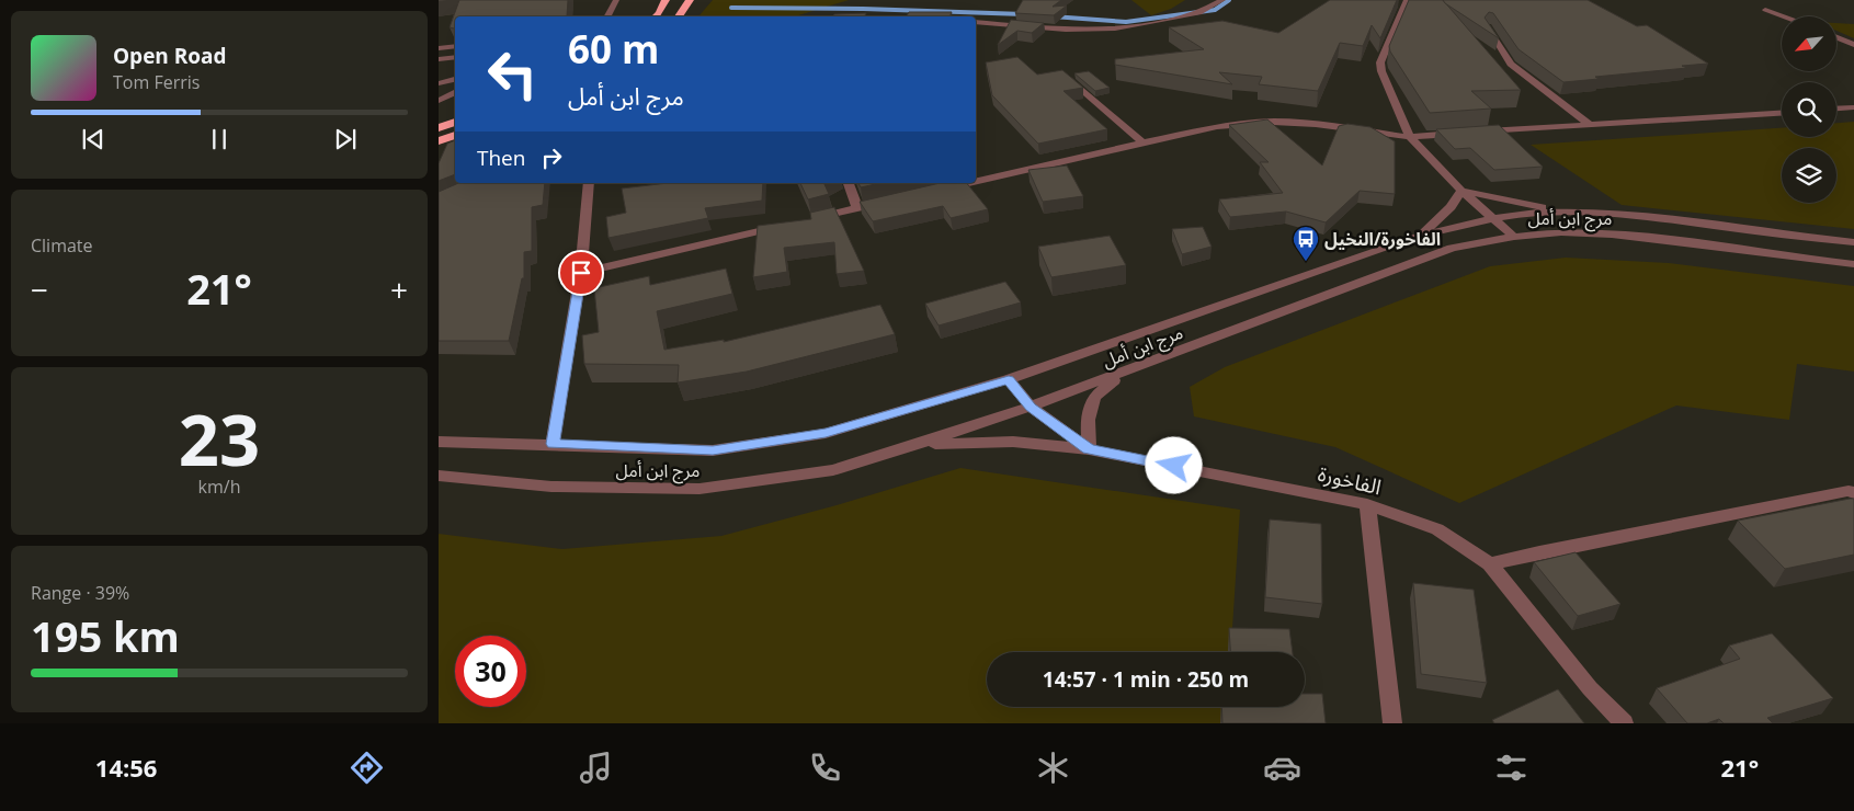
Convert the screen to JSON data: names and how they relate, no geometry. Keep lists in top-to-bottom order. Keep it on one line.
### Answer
{"streets":{"street":["مرج ابن أمل","الفاخورة"]},"crossings":[["مرج ابن أمل","الفاخورة"]],"places":{"bus stop":["الفاخورة/النخيل"]},"north":"bottom left","page":{"turn":["60 m","مرج ابن أمل"],"song":["Open Road","Tom Ferris"],"then":"Then","tile":["Climate",["23","km/h"],["Range · 39%","195 km"]],"heat":["−","21°","+"],"limit":"30","trip":"14:57 · 1 min · 250 m","tabs":["14:56","21°"]}}
